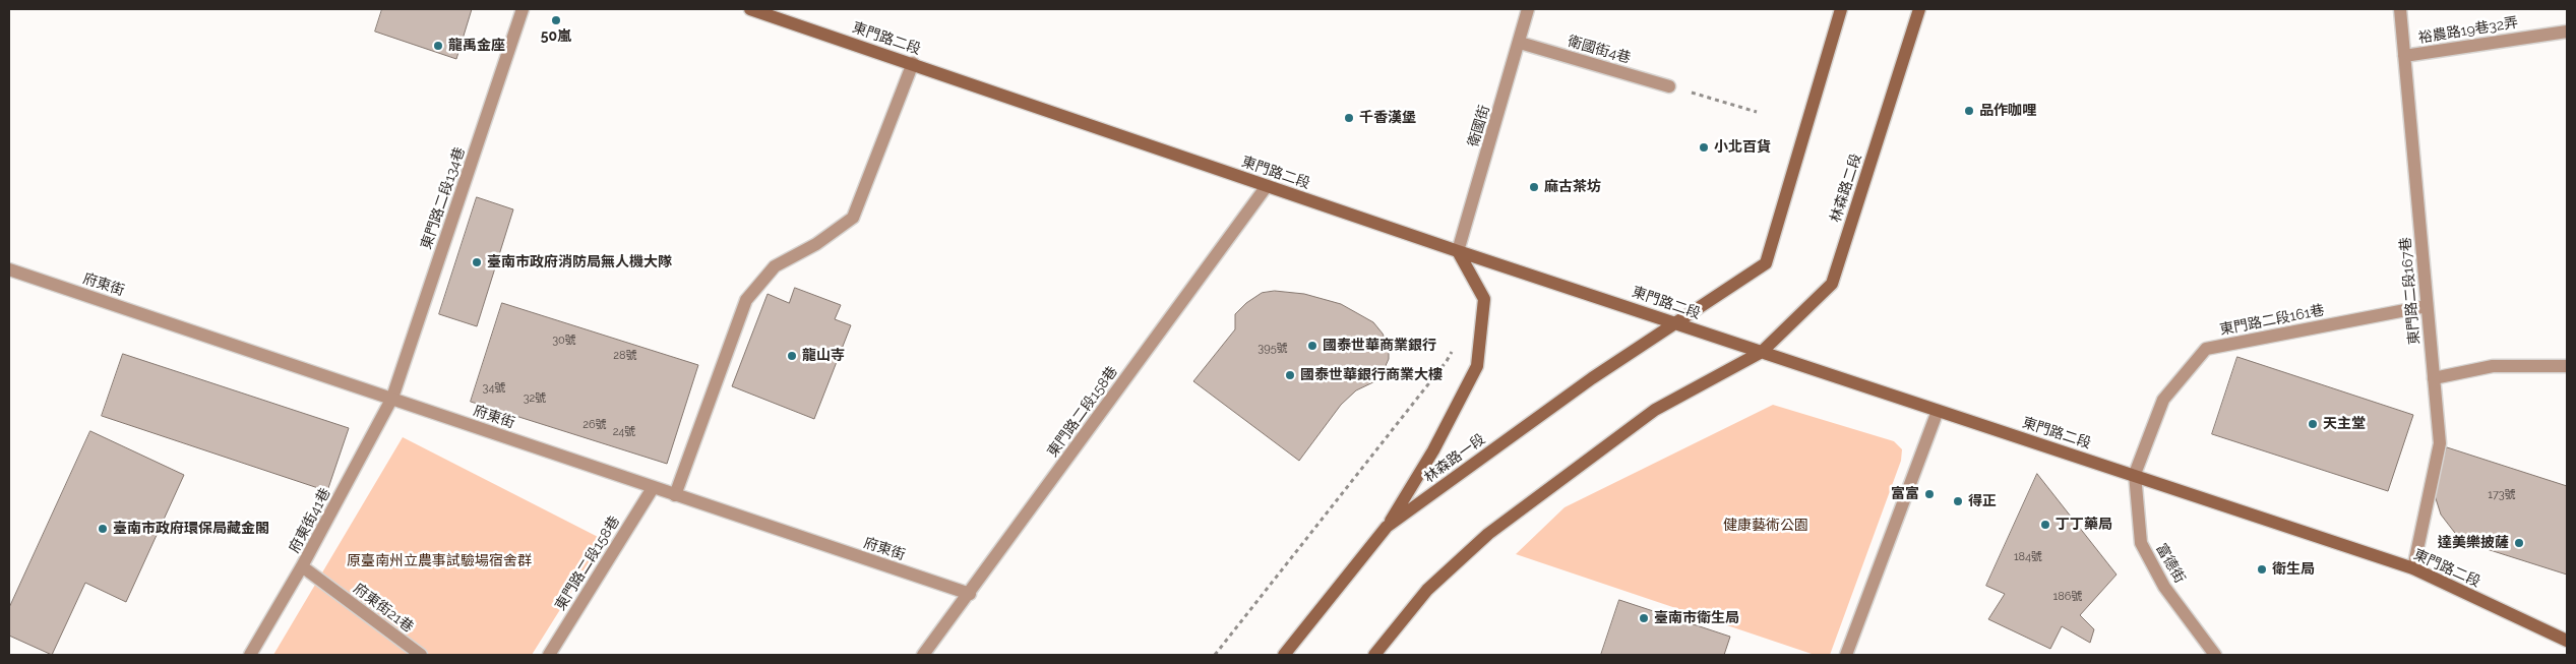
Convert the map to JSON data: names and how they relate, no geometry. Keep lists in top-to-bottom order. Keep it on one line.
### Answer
{"streets":{"street":["裕農路19巷32弄","東門路二段","衛國街4巷","衛國街","林森路二段","東門路二段134巷","府東街","東門路二段167巷","東門路二段161巷","東門路二段158巷","林森路一段","府東街41巷","富德街","府東街21巷"]},"crossings":[["裕農路19巷32弄","東門路二段167巷"],["東門路二段","衛國街"],["東門路二段","林森路二段"],["東門路二段","東門路二段167巷"],["東門路二段","東門路二段161巷"],["東門路二段","東門路二段158巷"],["東門路二段","林森路一段"],["東門路二段","富德街"],["衛國街4巷","衛國街"],["東門路二段134巷","府東街"],["東門路二段134巷","府東街41巷"],["府東街","東門路二段158巷"],["府東街","府東街41巷"],["東門路二段167巷","東門路二段161巷"],["東門路二段161巷","富德街"],["府東街41巷","府東街21巷"]],"parks":["健康藝術公園","原臺南州立農事試驗場宿舍群"],"places":["50嵐","龍禹金座","品作咖哩","千香漢堡","小北百貨","麻古茶坊","臺南市政府消防局無人機大隊","國泰世華商業銀行","龍山寺","國泰世華銀行商業大樓","天主堂","富富","得正","丁丁藥局","臺南市政府環保局藏金閣","達美樂披薩","衛生局","臺南市衛生局"],"house_numbers":["30號","395號","28號","34號","32號","26號","24號","173號","184號","186號"]}
